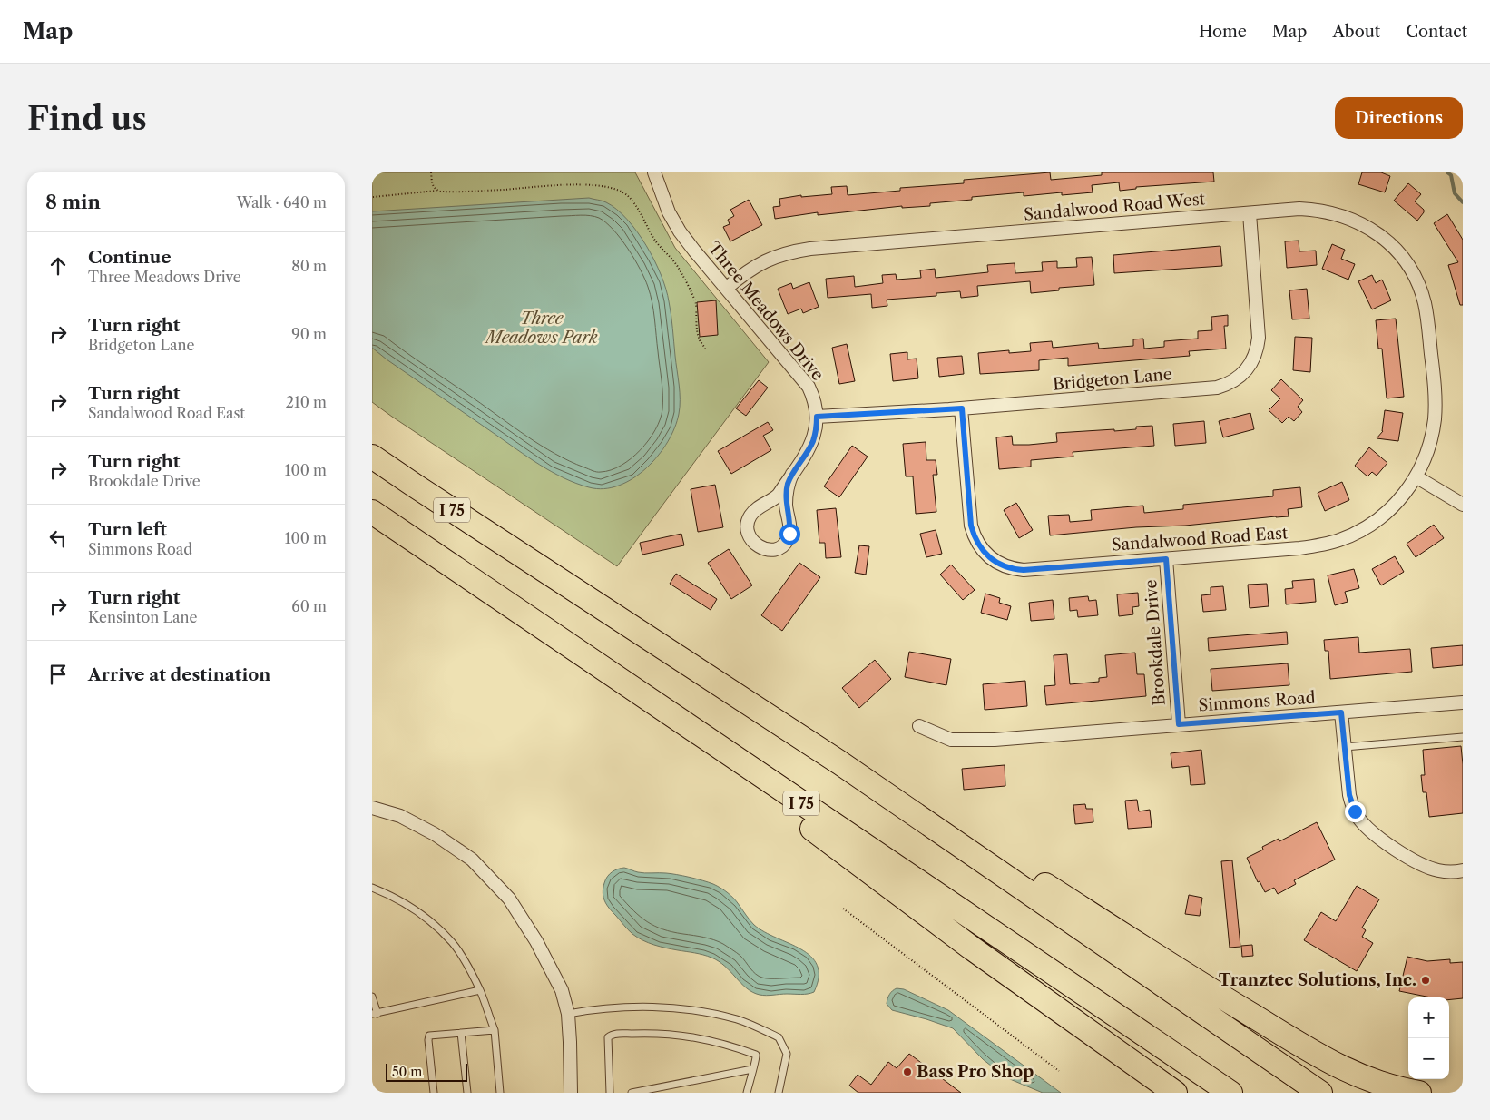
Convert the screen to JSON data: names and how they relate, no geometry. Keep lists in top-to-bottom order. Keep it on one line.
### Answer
{"streets":{"highway":["I 75"],"street":["Sandalwood Road West","Three Meadows Drive","Bridgeton Lane","Sandalwood Road East","Brookdale Drive","Simmons Road"]},"crossings":[["Sandalwood Road West","Three Meadows Drive"],["Sandalwood Road West","Bridgeton Lane"],["Sandalwood Road West","Sandalwood Road East"],["Three Meadows Drive","Bridgeton Lane"],["Bridgeton Lane","Sandalwood Road East"],["Sandalwood Road East","Brookdale Drive"],["Brookdale Drive","Simmons Road"]],"parks":["Three Meadows Park"],"places":["Tranztec Solutions, Inc.","Bass Pro Shop"],"scale_bar":"50 m","page":{"header":"Map","nav":["Home","Map","About","Contact"],"buttons":"Directions","title":"Find us","heading":["8 min","Walk · 640 m"],"list":[["Continue","Three Meadows Drive","80 m"],["Turn right","Bridgeton Lane","90 m"],["Turn right","Sandalwood Road East","210 m"],["Turn right","Brookdale Drive","100 m"],["Turn left","Simmons Road","100 m"],["Turn right","Kensinton Lane","60 m"],"Arrive at destination"],"map_buttons":["+","−"],"scale":"50 m"}}
